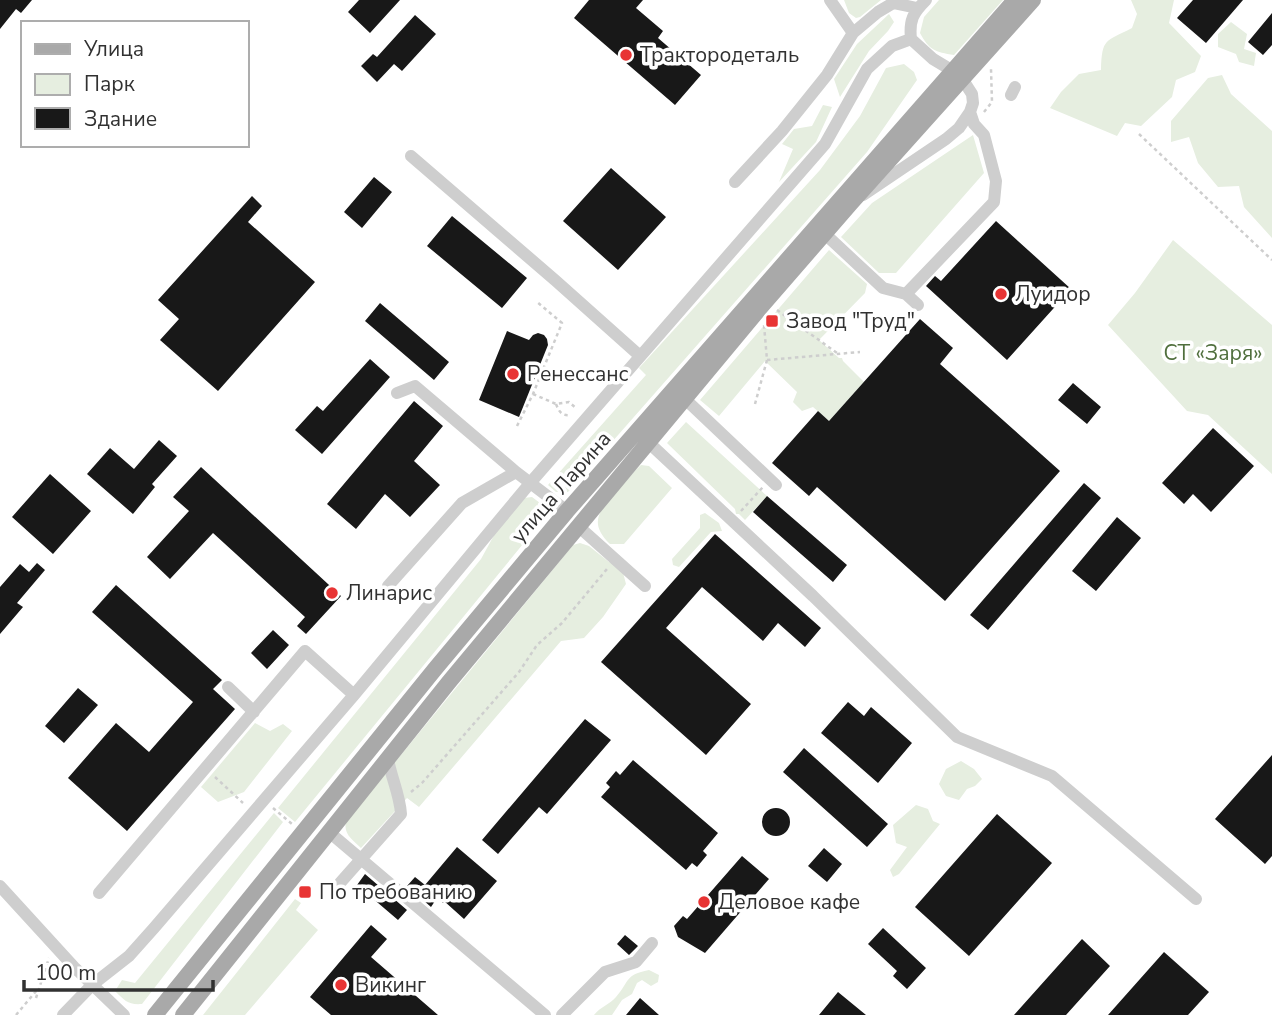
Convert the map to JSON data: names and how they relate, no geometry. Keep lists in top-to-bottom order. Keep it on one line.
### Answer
{"streets":{"main road":["улица Ларина"]},"parks":["СТ «Заря»"],"places":{"other":["Трактородеталь","Луидор","Ренессанс","Линарис","Деловое кафе","Викинг"],"transit":["Завод \"Труд\"","По требованию"]},"legend":["Улица","Парк","Здание"],"scale_bar":"100 m"}
